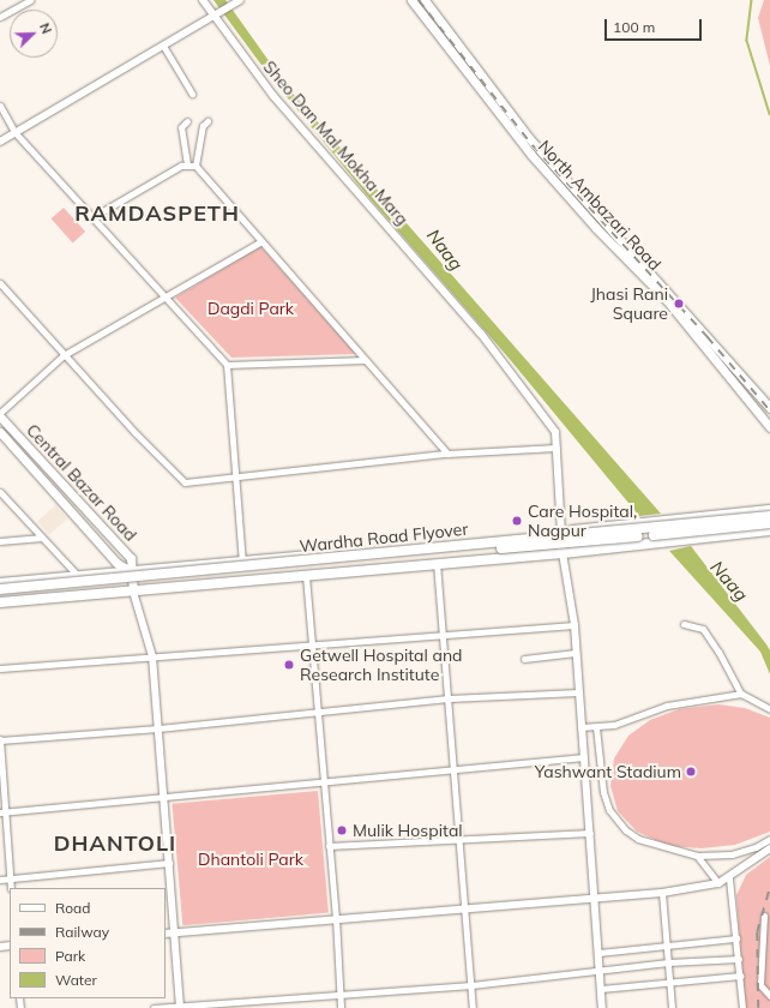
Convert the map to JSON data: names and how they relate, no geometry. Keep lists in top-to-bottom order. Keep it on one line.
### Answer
{"streets":{"main road":["North Ambazari Road","Central Bazar Road","Wardha Road Flyover"],"street":["Sheo Dan Mal Mokha Marg"]},"districts":["RAMDASPETH","DHANTOLI"],"water":["Naag"],"parks":["Dagdi Park","Dhantoli Park"],"places":["Jhasi Rani Square","Care Hospital, Nagpur","Getwell Hospital and Research Institute","Yashwant Stadium","Mulik Hospital"],"legend":["Road","Railway","Park","Water"],"scale_bar":"100 m","north":"top right"}
